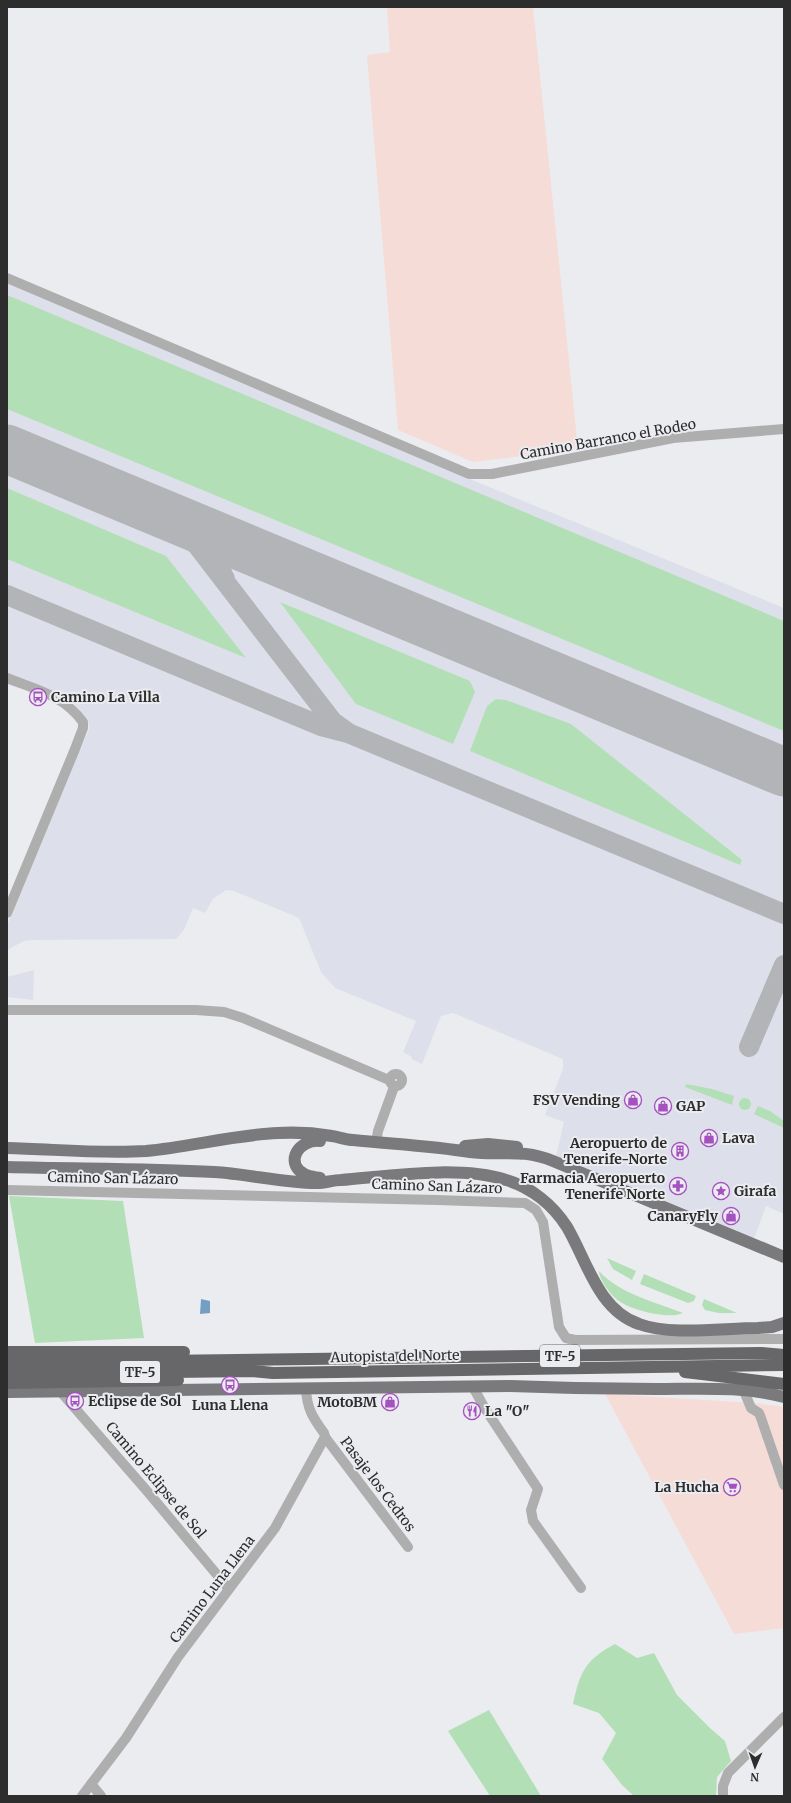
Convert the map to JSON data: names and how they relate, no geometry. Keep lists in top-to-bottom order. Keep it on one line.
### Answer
{"streets":{"highway":["Autopista del Norte","TF-5"],"street":["Camino Barranco el Rodeo","Camino San Lázaro","Camino Eclipse de Sol","Pasaje los Cedros","Camino Luna Llena"]},"crossings":[["Camino Eclipse de Sol","Camino Luna Llena"],["Pasaje los Cedros","Camino Luna Llena"]],"places":{"bus stop":["Camino La Villa","Luna Llena","Eclipse de Sol"],"shop":["FSV Vending","GAP","Lava","CanaryFly","MotoBM"],"building":["Aeropuerto de Tenerife-Norte"],"pharmacy":["Farmacia Aeropuerto Tenerife Norte"],"place":["Girafa"],"restaurant":["La \"O\""],"supermarket":["La Hucha"]},"north":"bottom"}
